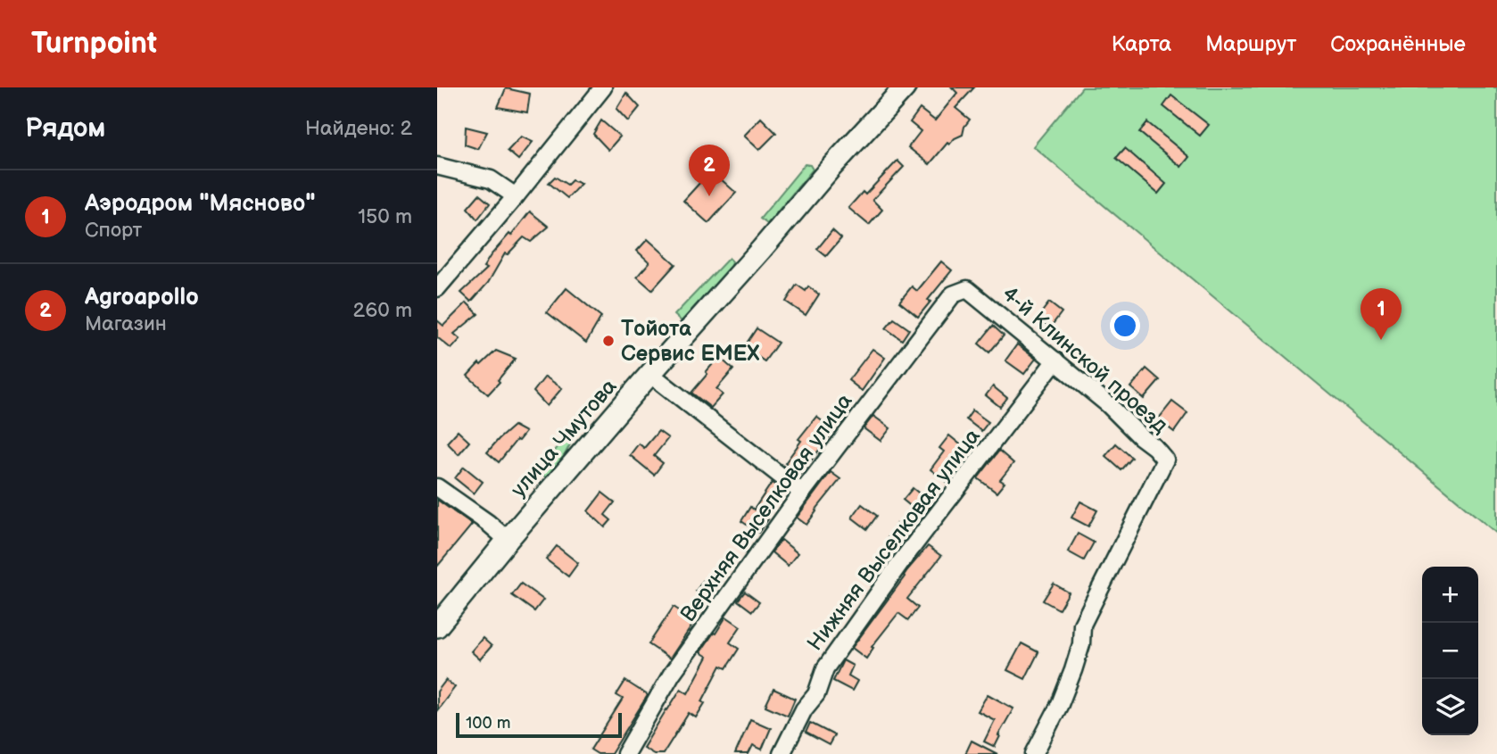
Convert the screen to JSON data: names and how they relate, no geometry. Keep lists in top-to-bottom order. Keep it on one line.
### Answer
{"streets":{"main road":["улица Чмутова"],"street":["4-й Клинской проезд","Верхняя Выселковая улица","Нижняя Выселковая улица"]},"crossings":[["4-й Клинской проезд","Верхняя Выселковая улица"],["4-й Клинской проезд","Нижняя Выселковая улица"]],"places":["Тойота Сервис EMEX"],"scale_bar":"100 m","page":{"header":"Turnpoint","nav":["Карта","Маршрут","Сохранённые"],"heading":["Рядом","Найдено: 2"],"pins":["2","1"],"list":[{"mark":"1","name":"Аэродром \"Мясново\"","note":"Спорт","value":"150 m"},{"mark":"2","name":"Agroapollo","note":"Магазин","value":"260 m"}],"map_buttons":["+","−"],"scale":"100 m"}}
